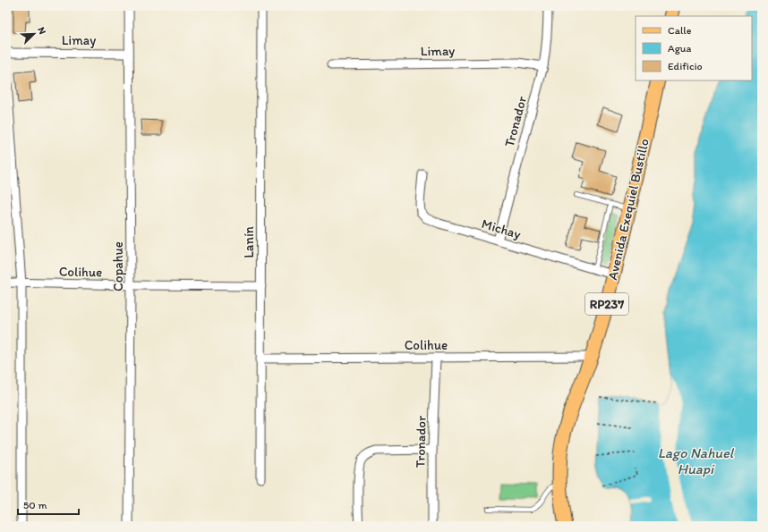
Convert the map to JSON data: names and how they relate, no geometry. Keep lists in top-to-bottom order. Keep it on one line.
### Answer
{"streets":{"main road":["Avenida Exequiel Bustillo","RP237"],"street":["Limay","Tronador","Michay","Lanín","Copahue","Colihue"]},"crossings":[["Limay","Tronador"],["Limay","Copahue"],["Tronador","Michay"],["Tronador","Colihue"],["Avenida Exequiel Bustillo","Michay"],["Avenida Exequiel Bustillo","Colihue"],["Lanín","Colihue"],["Copahue","Colihue"]],"water":["Lago Nahuel Huapi"],"legend":["Calle","Agua","Edificio"],"scale_bar":"50 m","north":"top right"}
